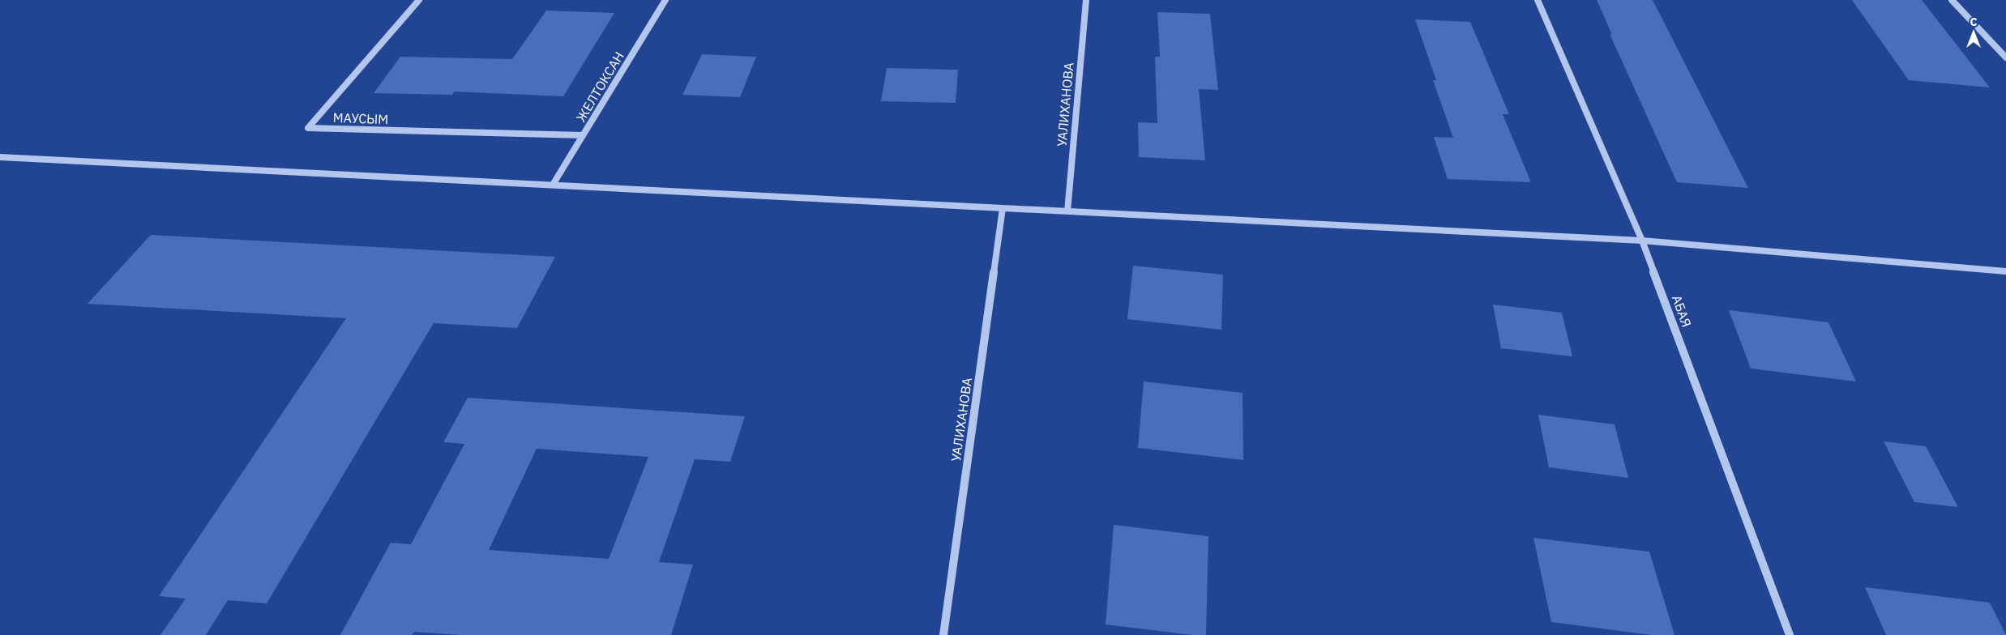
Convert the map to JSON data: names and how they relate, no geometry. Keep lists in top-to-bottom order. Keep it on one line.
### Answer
{"streets":{"street":["ЖЕЛТОКСАН","УАЛИХАНОВА","МАУСЫМ","АБАЯ"]},"crossings":[["ЖЕЛТОКСАН","МАУСЫМ"]],"north":"top"}
